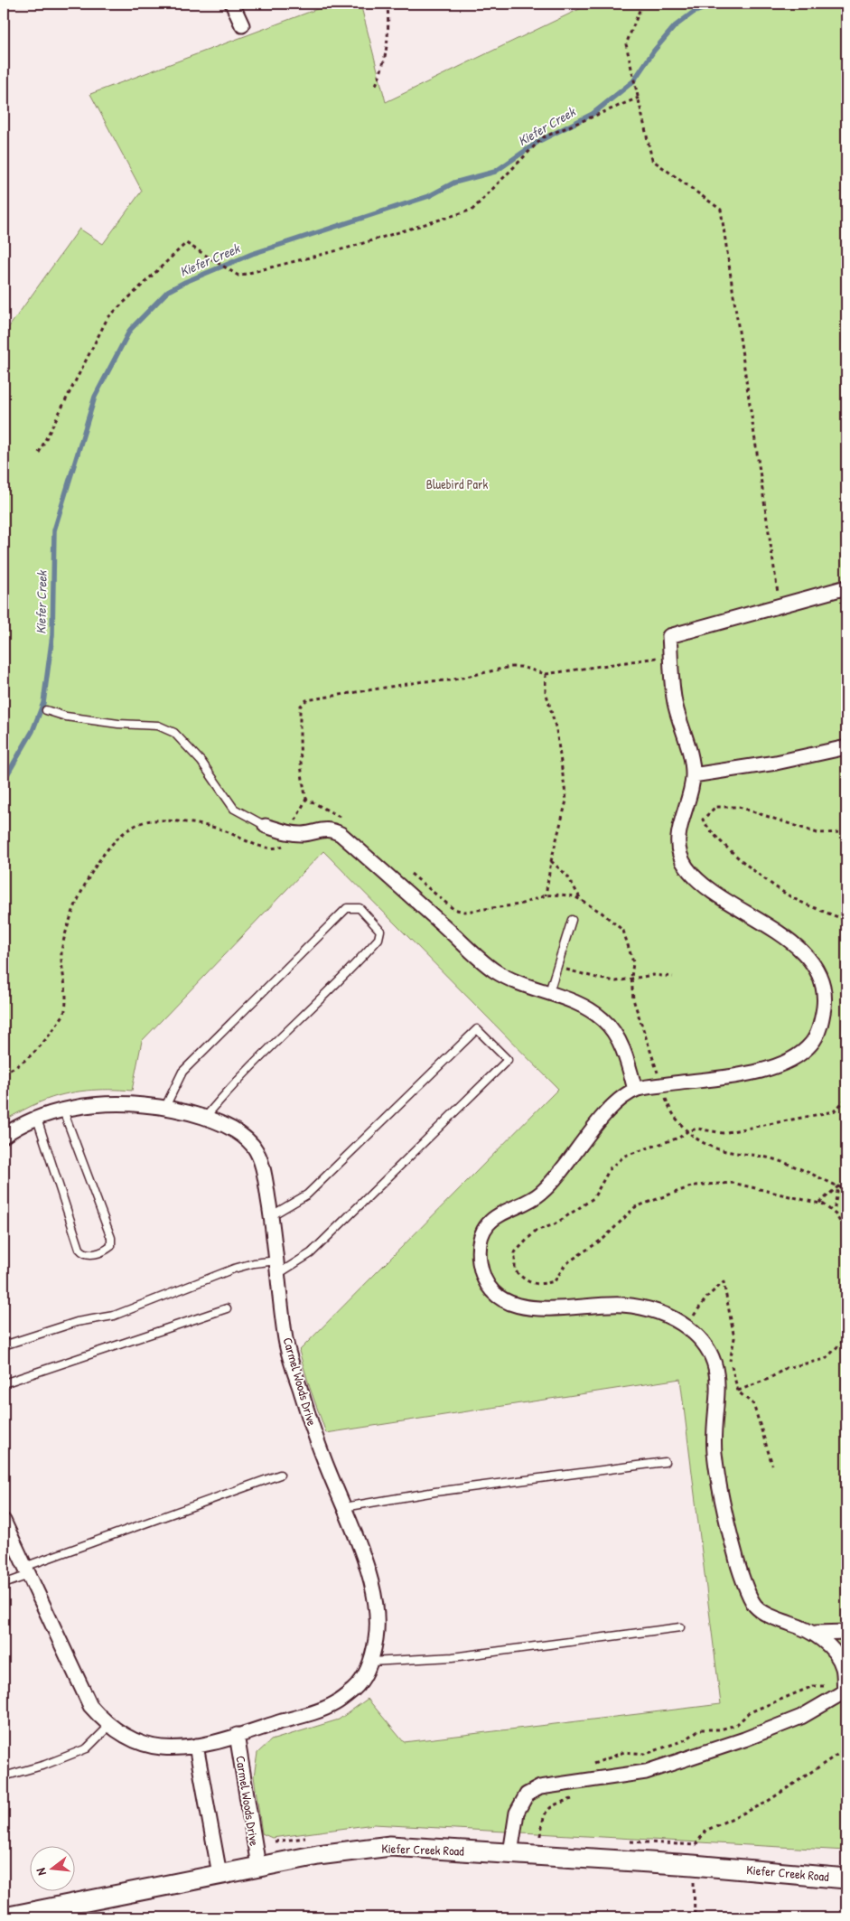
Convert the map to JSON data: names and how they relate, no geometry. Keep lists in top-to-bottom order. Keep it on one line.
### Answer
{"streets":{"street":["Carmel Woods Drive","Kiefer Creek Road"]},"crossings":[["Carmel Woods Drive","Kiefer Creek Road"]],"water":["Kiefer Creek"],"parks":["Bluebird Park"],"north":"left"}
